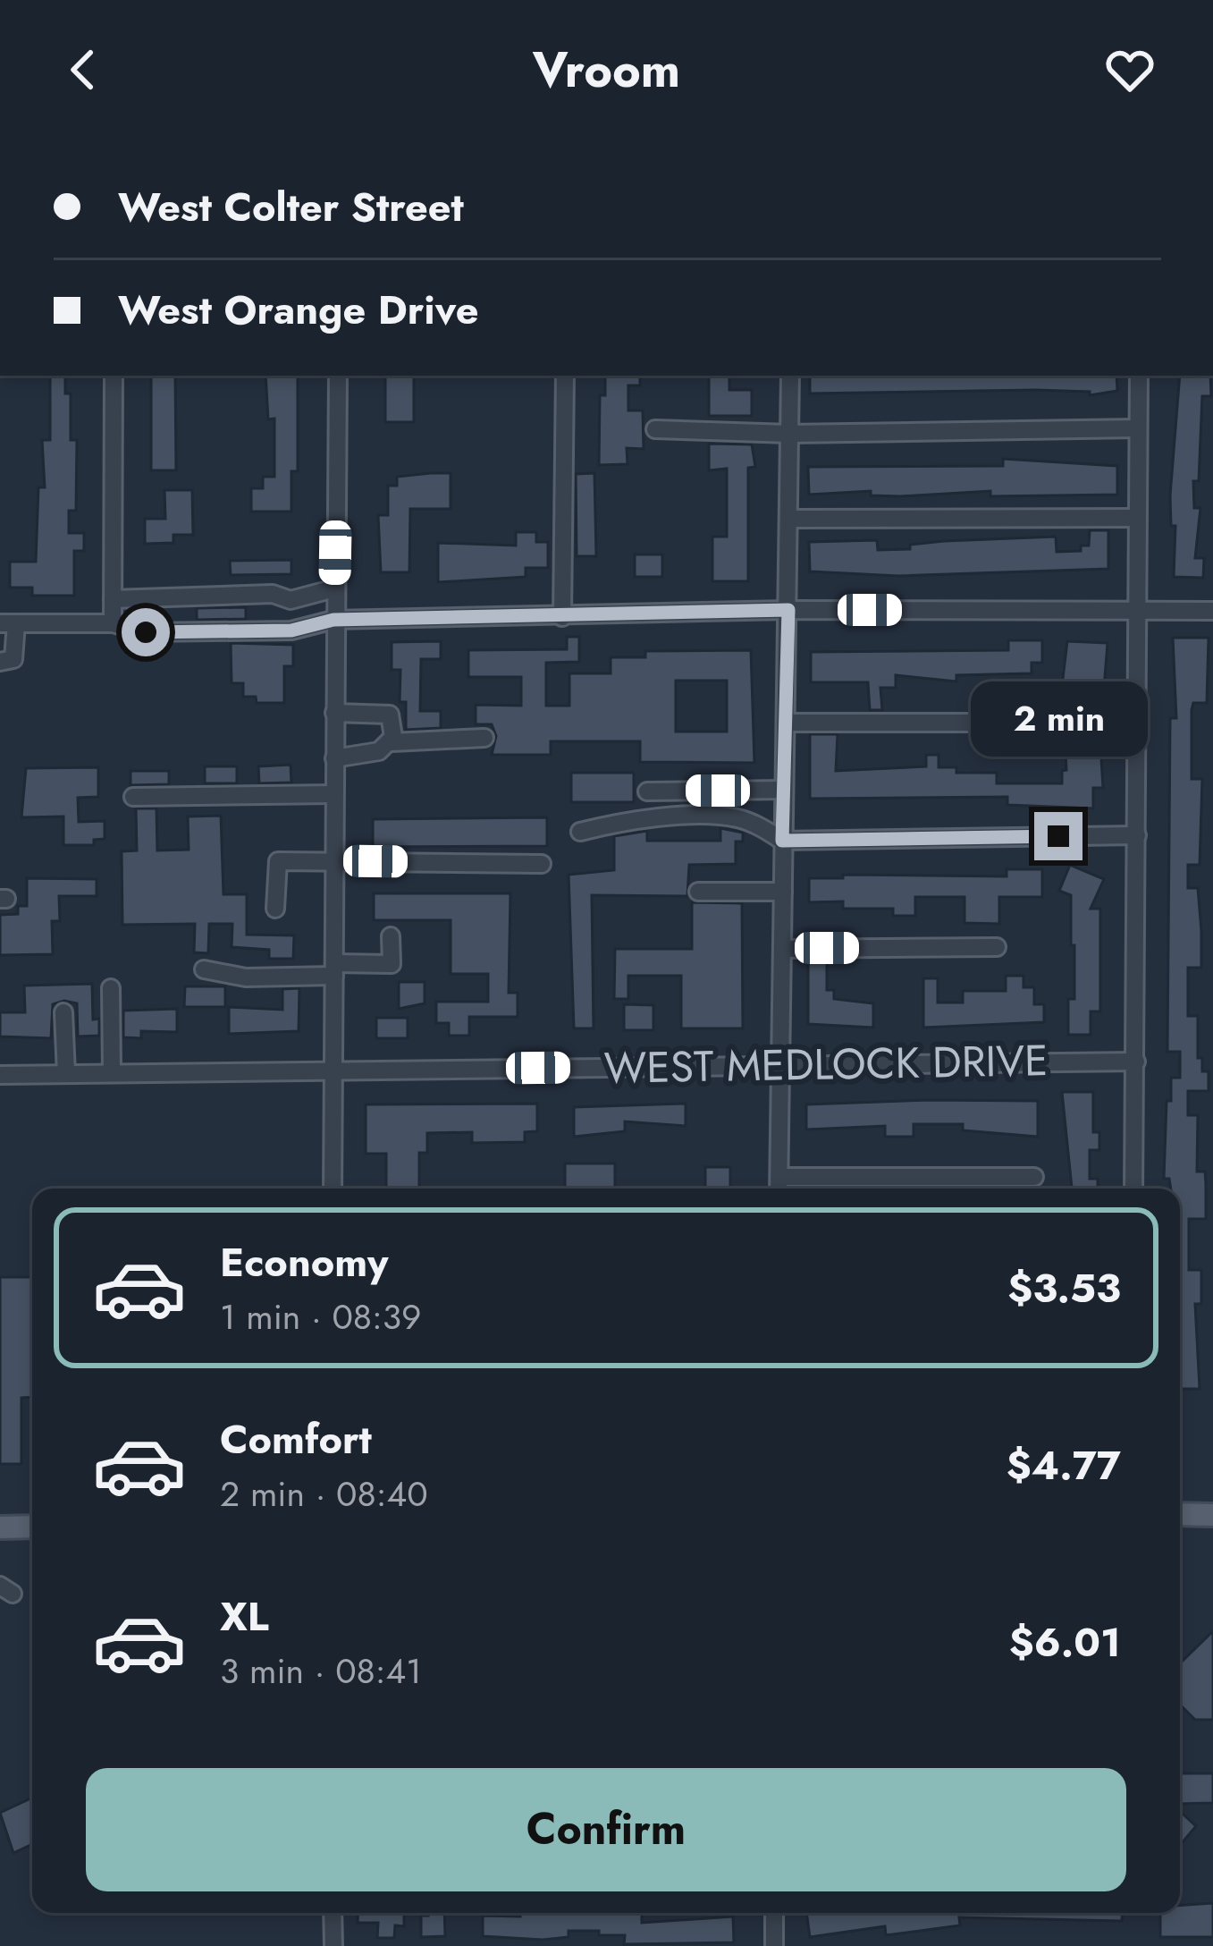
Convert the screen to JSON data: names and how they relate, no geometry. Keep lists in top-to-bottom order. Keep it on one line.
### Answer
{"streets":{"street":["WEST MEDLOCK DRIVE"]},"page":{"header":"Vroom","banner":["West Colter Street","West Orange Drive"],"bubble":"2 min","list":[{"name":"Economy","note":"1 min · 08:39","value":"$3.53"},{"name":"Comfort","note":"2 min · 08:40","value":"$4.77"},{"name":"XL","note":"3 min · 08:41","value":"$6.01"}],"buttons":"Confirm"}}
